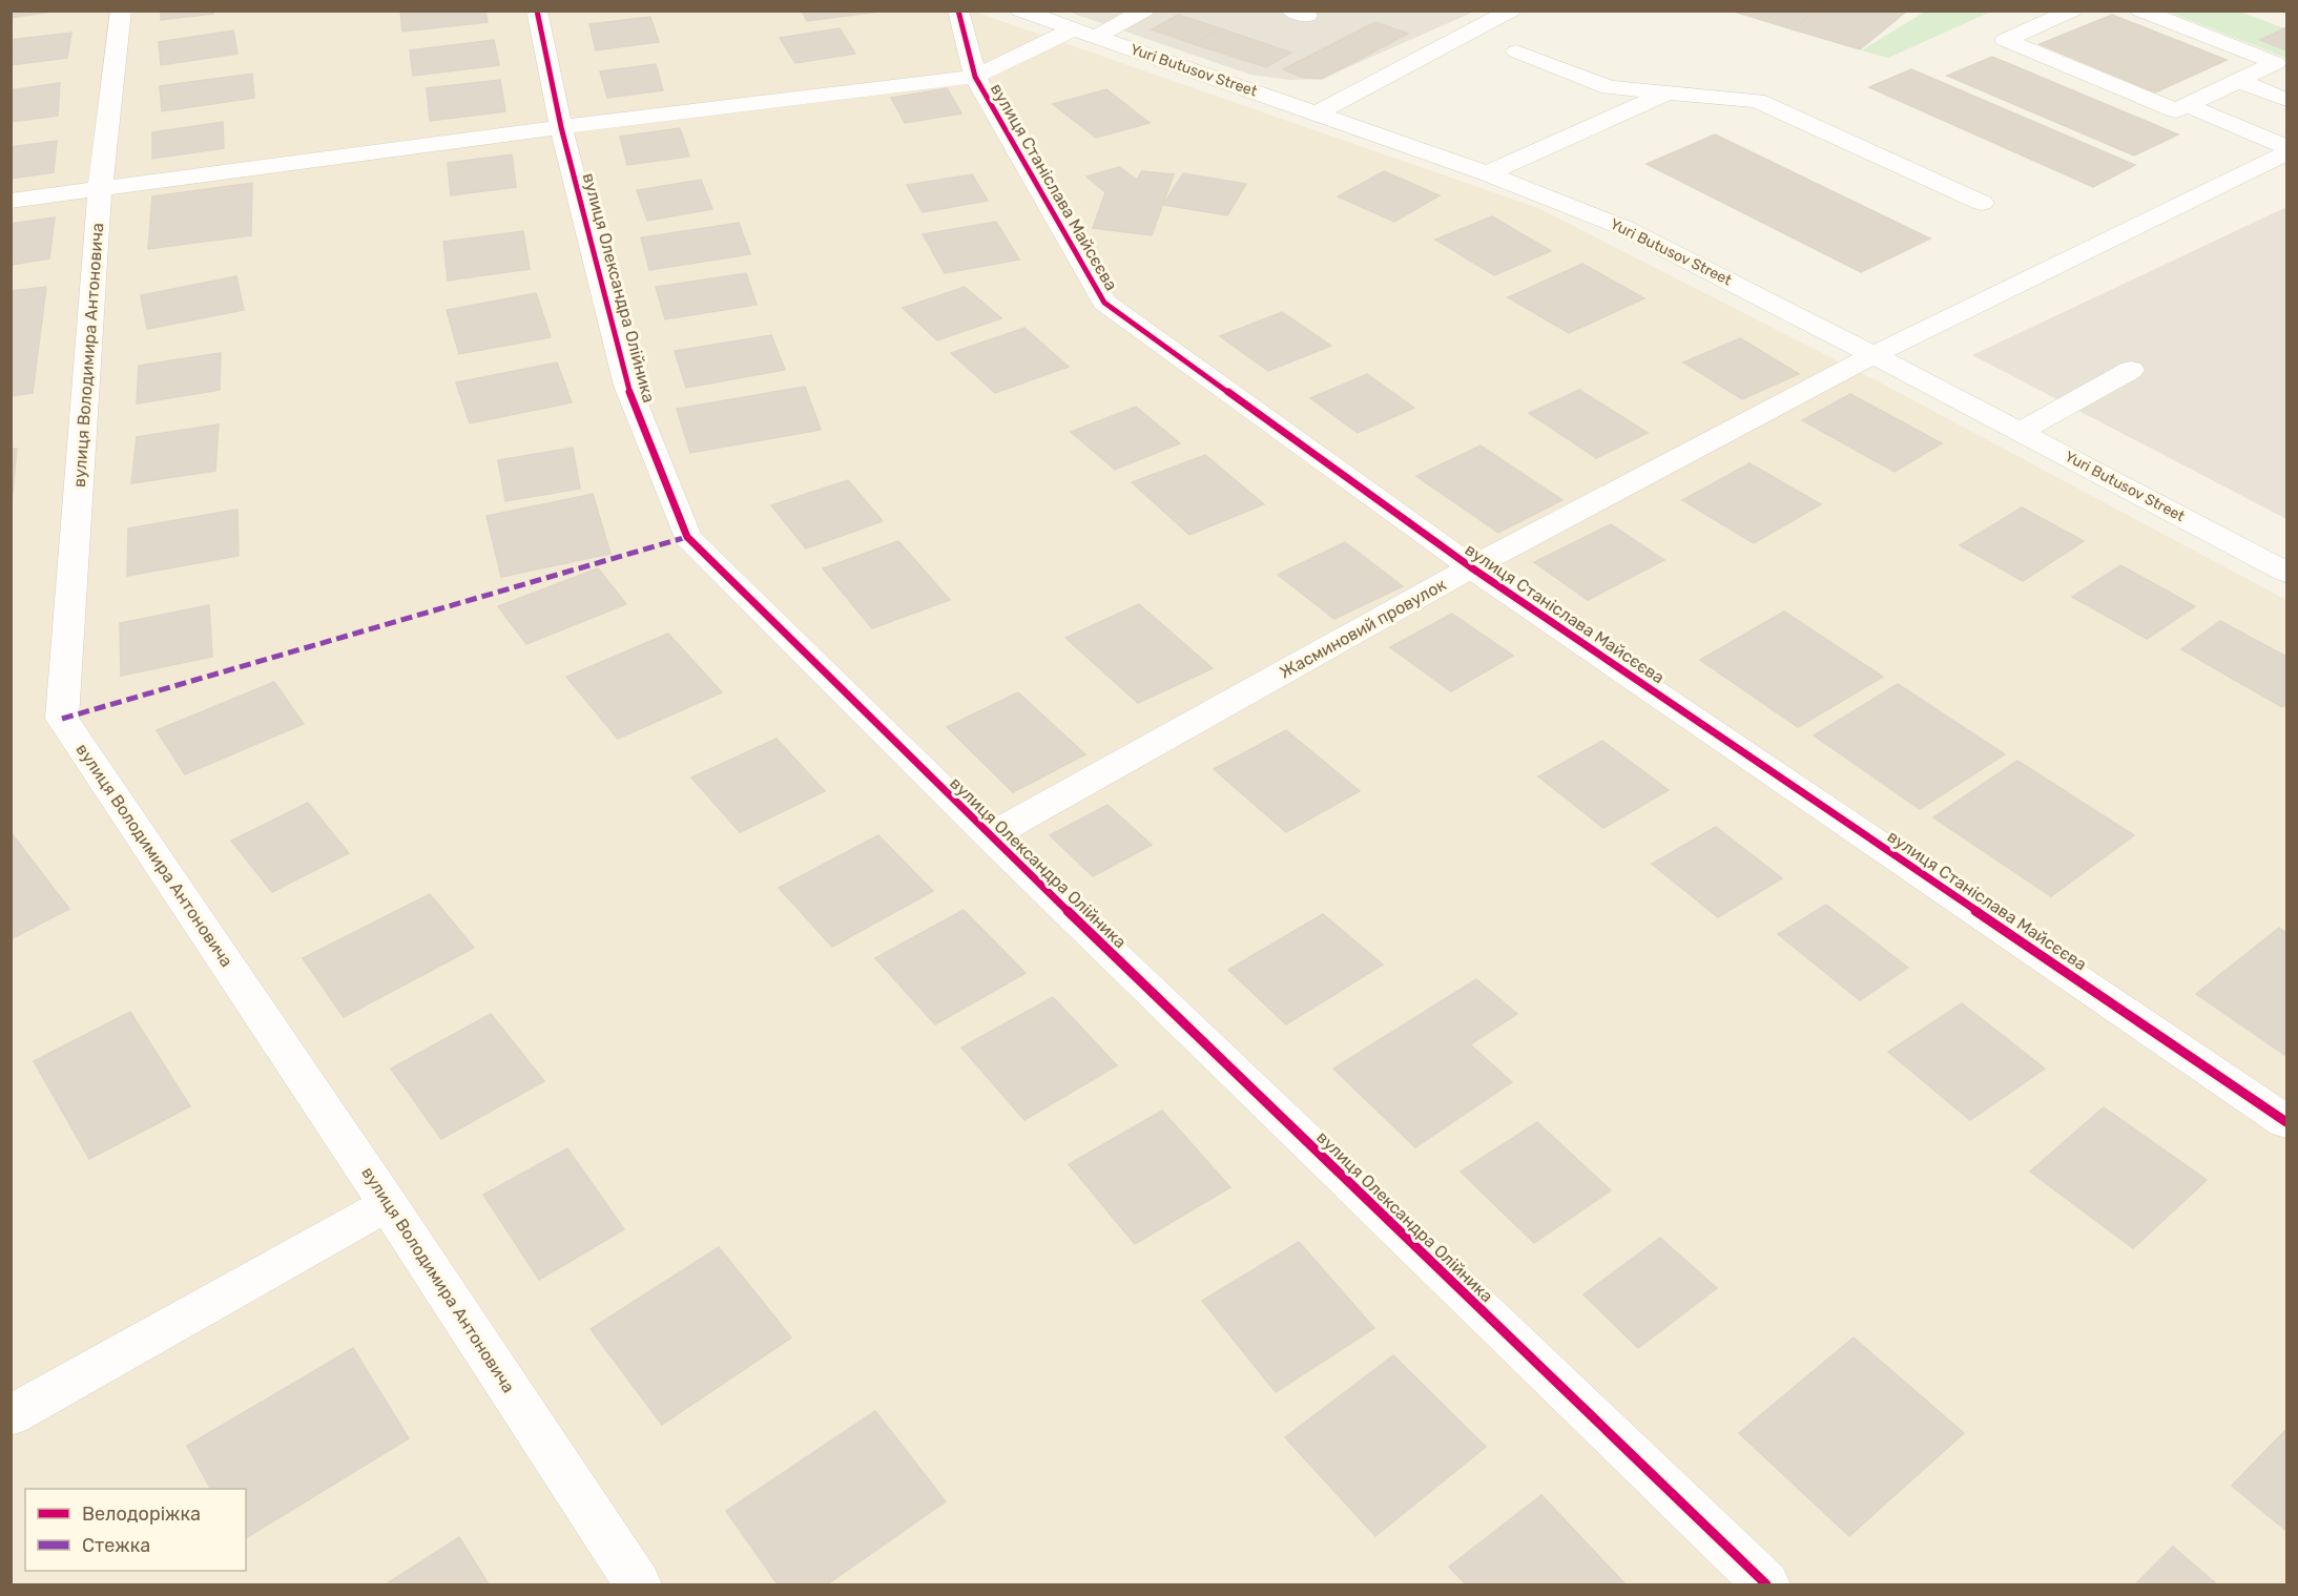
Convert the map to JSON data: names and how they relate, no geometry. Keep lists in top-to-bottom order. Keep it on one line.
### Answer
{"streets":{"street":["Yuri Butusov Street","вулиця Станіслава Майсєєва","вулиця Олександра Олійника","вулиця Володимира Антоновича","Жасминовий провулок"]},"crossings":[["Yuri Butusov Street","Жасминовий провулок"],["вулиця Станіслава Майсєєва","Жасминовий провулок"],["вулиця Олександра Олійника","Жасминовий провулок"]],"legend":["Велодоріжка","Стежка"]}
